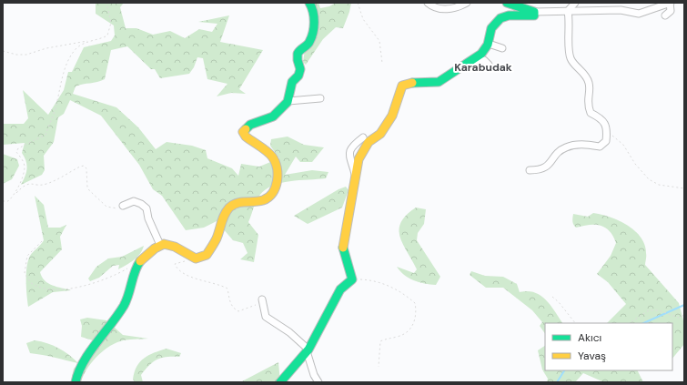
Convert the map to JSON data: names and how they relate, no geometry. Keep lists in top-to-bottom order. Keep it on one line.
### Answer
{"districts":["Karabudak"],"legend":["Akıcı","Yavaş"]}
